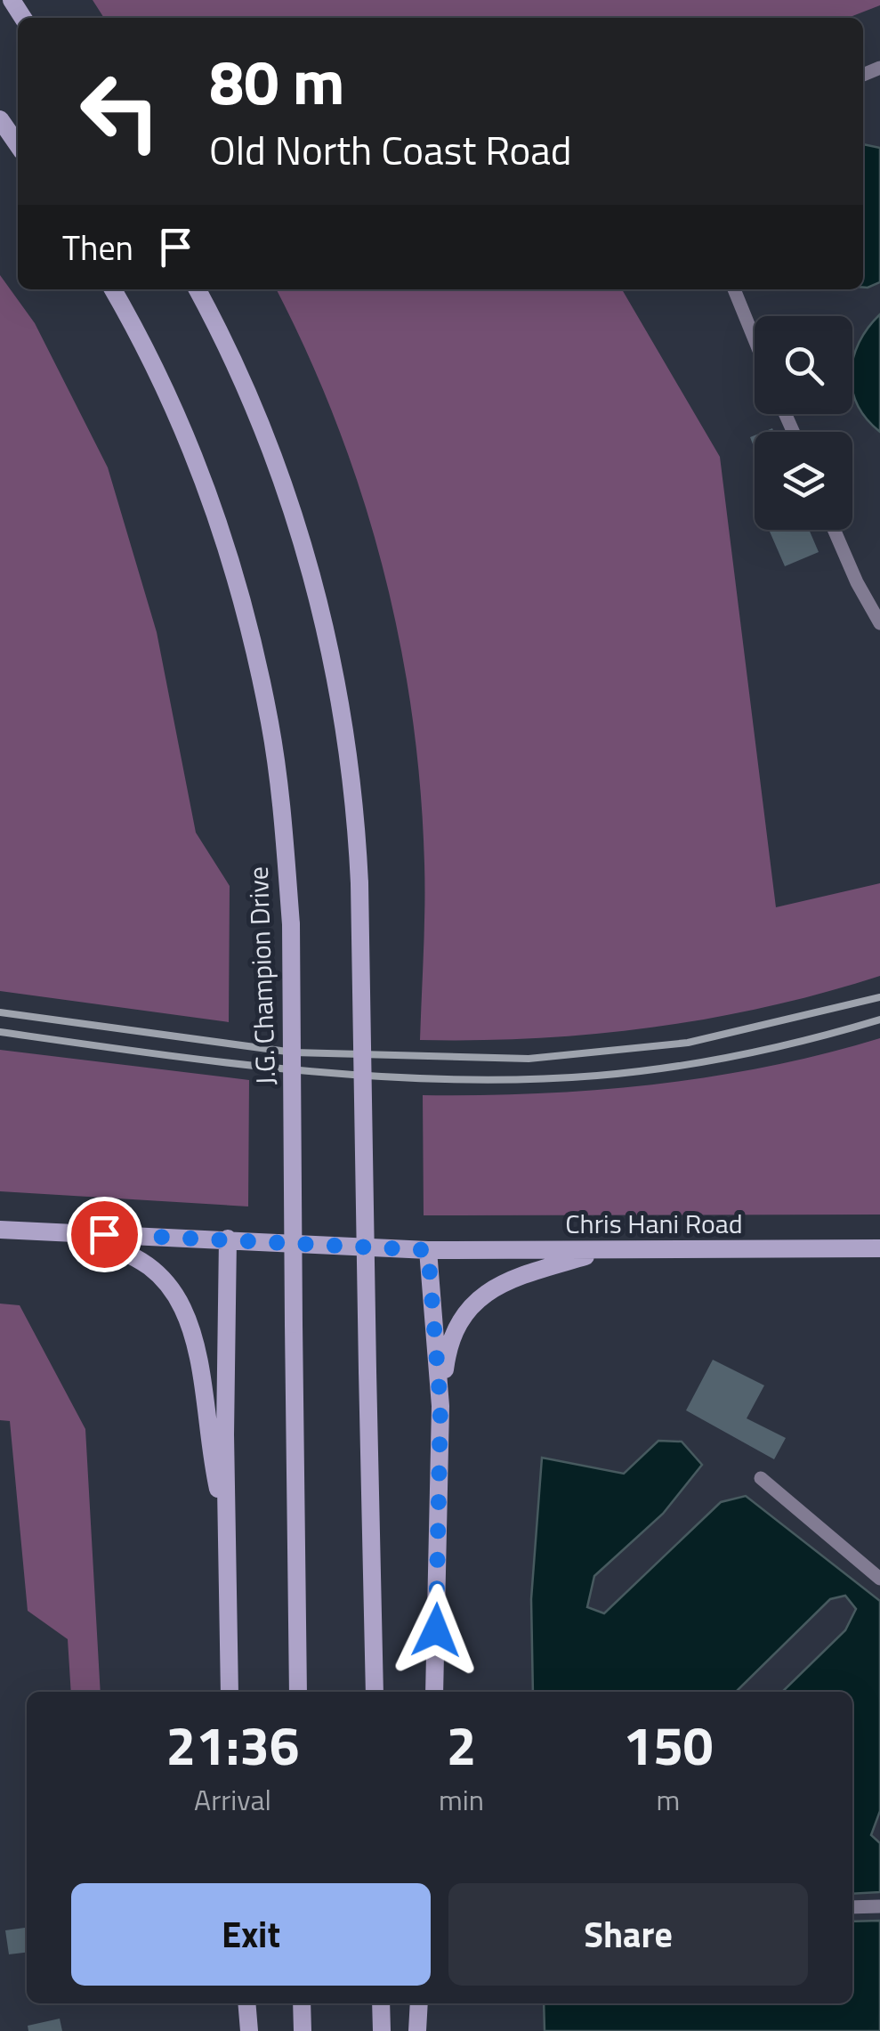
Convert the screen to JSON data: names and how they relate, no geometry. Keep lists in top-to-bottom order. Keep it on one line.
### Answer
{"streets":{"street":["J.G. Champion Drive","Chris Hani Road"]},"page":{"turn":["80 m","Old North Coast Road"],"then":"Then","eta":["21:36","Arrival","2","min","150","m"],"buttons":["Exit","Share"]}}
